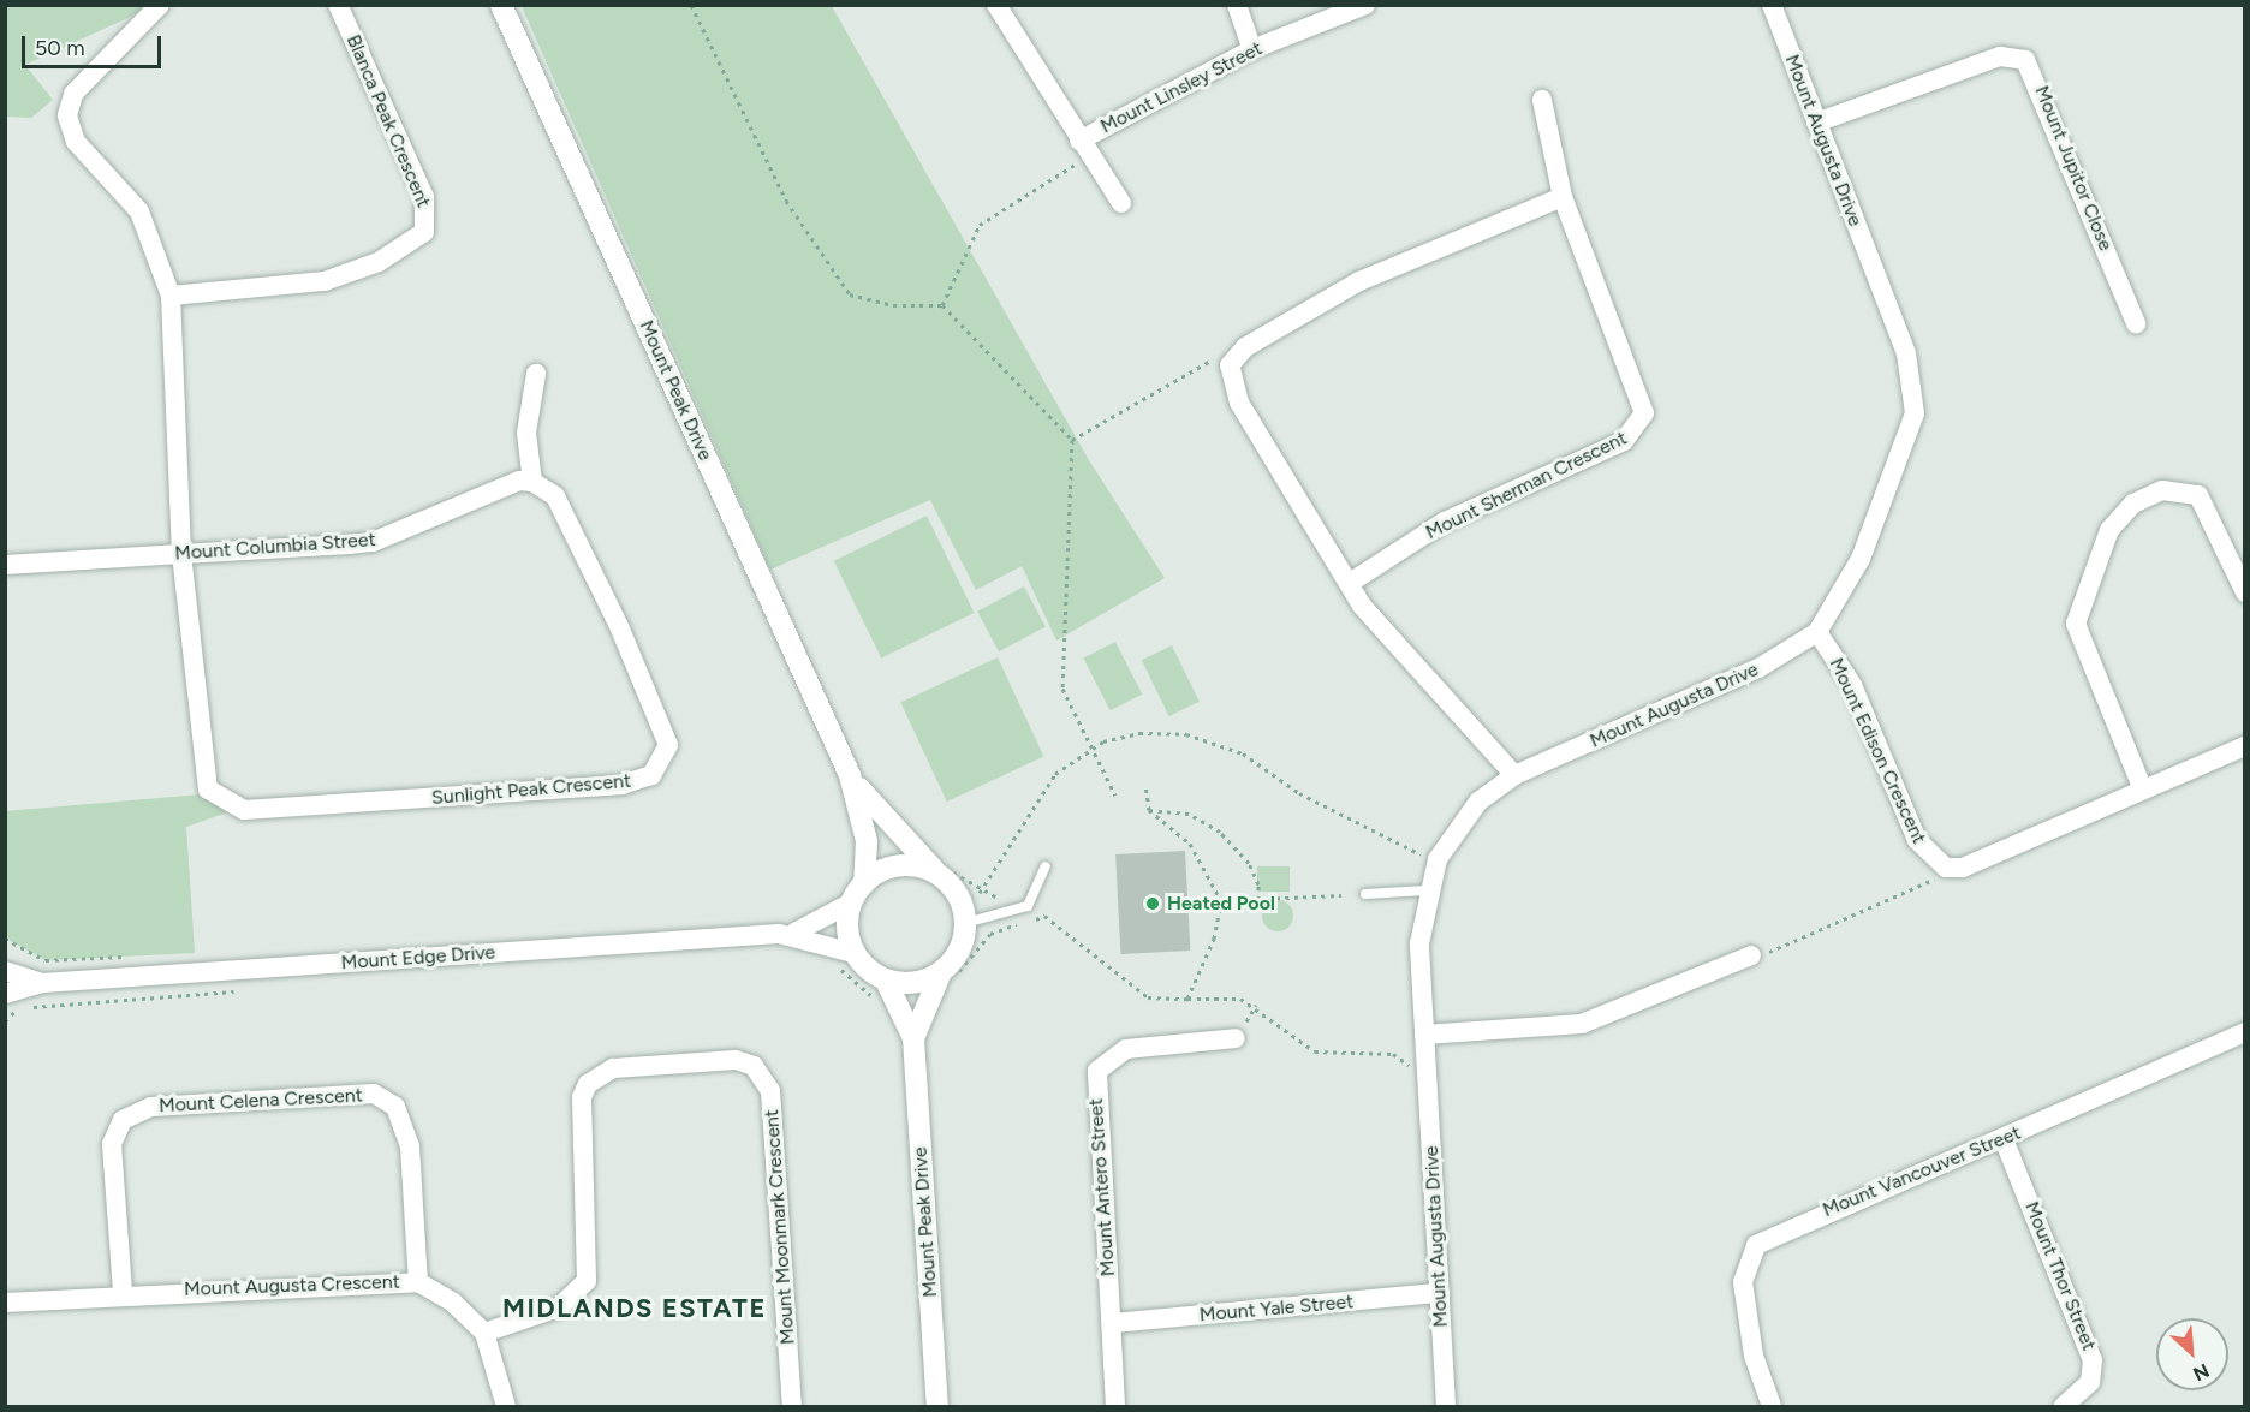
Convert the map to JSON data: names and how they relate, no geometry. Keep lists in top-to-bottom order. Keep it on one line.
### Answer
{"streets":{"street":["Mount Linsley Street","Blanca Peak Crescent","Mount Augusta Drive","Mount Jupitor Close","Mount Peak Drive","Mount Sherman Crescent","Mount Columbia Street","Mount Edison Crescent","Sunlight Peak Crescent","Mount Edge Drive","Mount Celena Crescent","Mount Vancouver Street","Mount Antero Street","Mount Moonmark Crescent","Mount Thor Street","Mount Augusta Crescent","Mount Yale Street"]},"crossings":[["Mount Augusta Drive","Mount Jupitor Close"],["Mount Augusta Drive","Mount Edison Crescent"],["Mount Augusta Drive","Mount Yale Street"],["Mount Peak Drive","Mount Edge Drive"],["Mount Columbia Street","Sunlight Peak Crescent"],["Mount Celena Crescent","Mount Augusta Crescent"],["Mount Vancouver Street","Mount Thor Street"],["Mount Antero Street","Mount Yale Street"],["Mount Moonmark Crescent","Mount Augusta Crescent"]],"districts":["MIDLANDS ESTATE"],"places":["Heated Pool"],"scale_bar":"50 m","north":"bottom right"}
